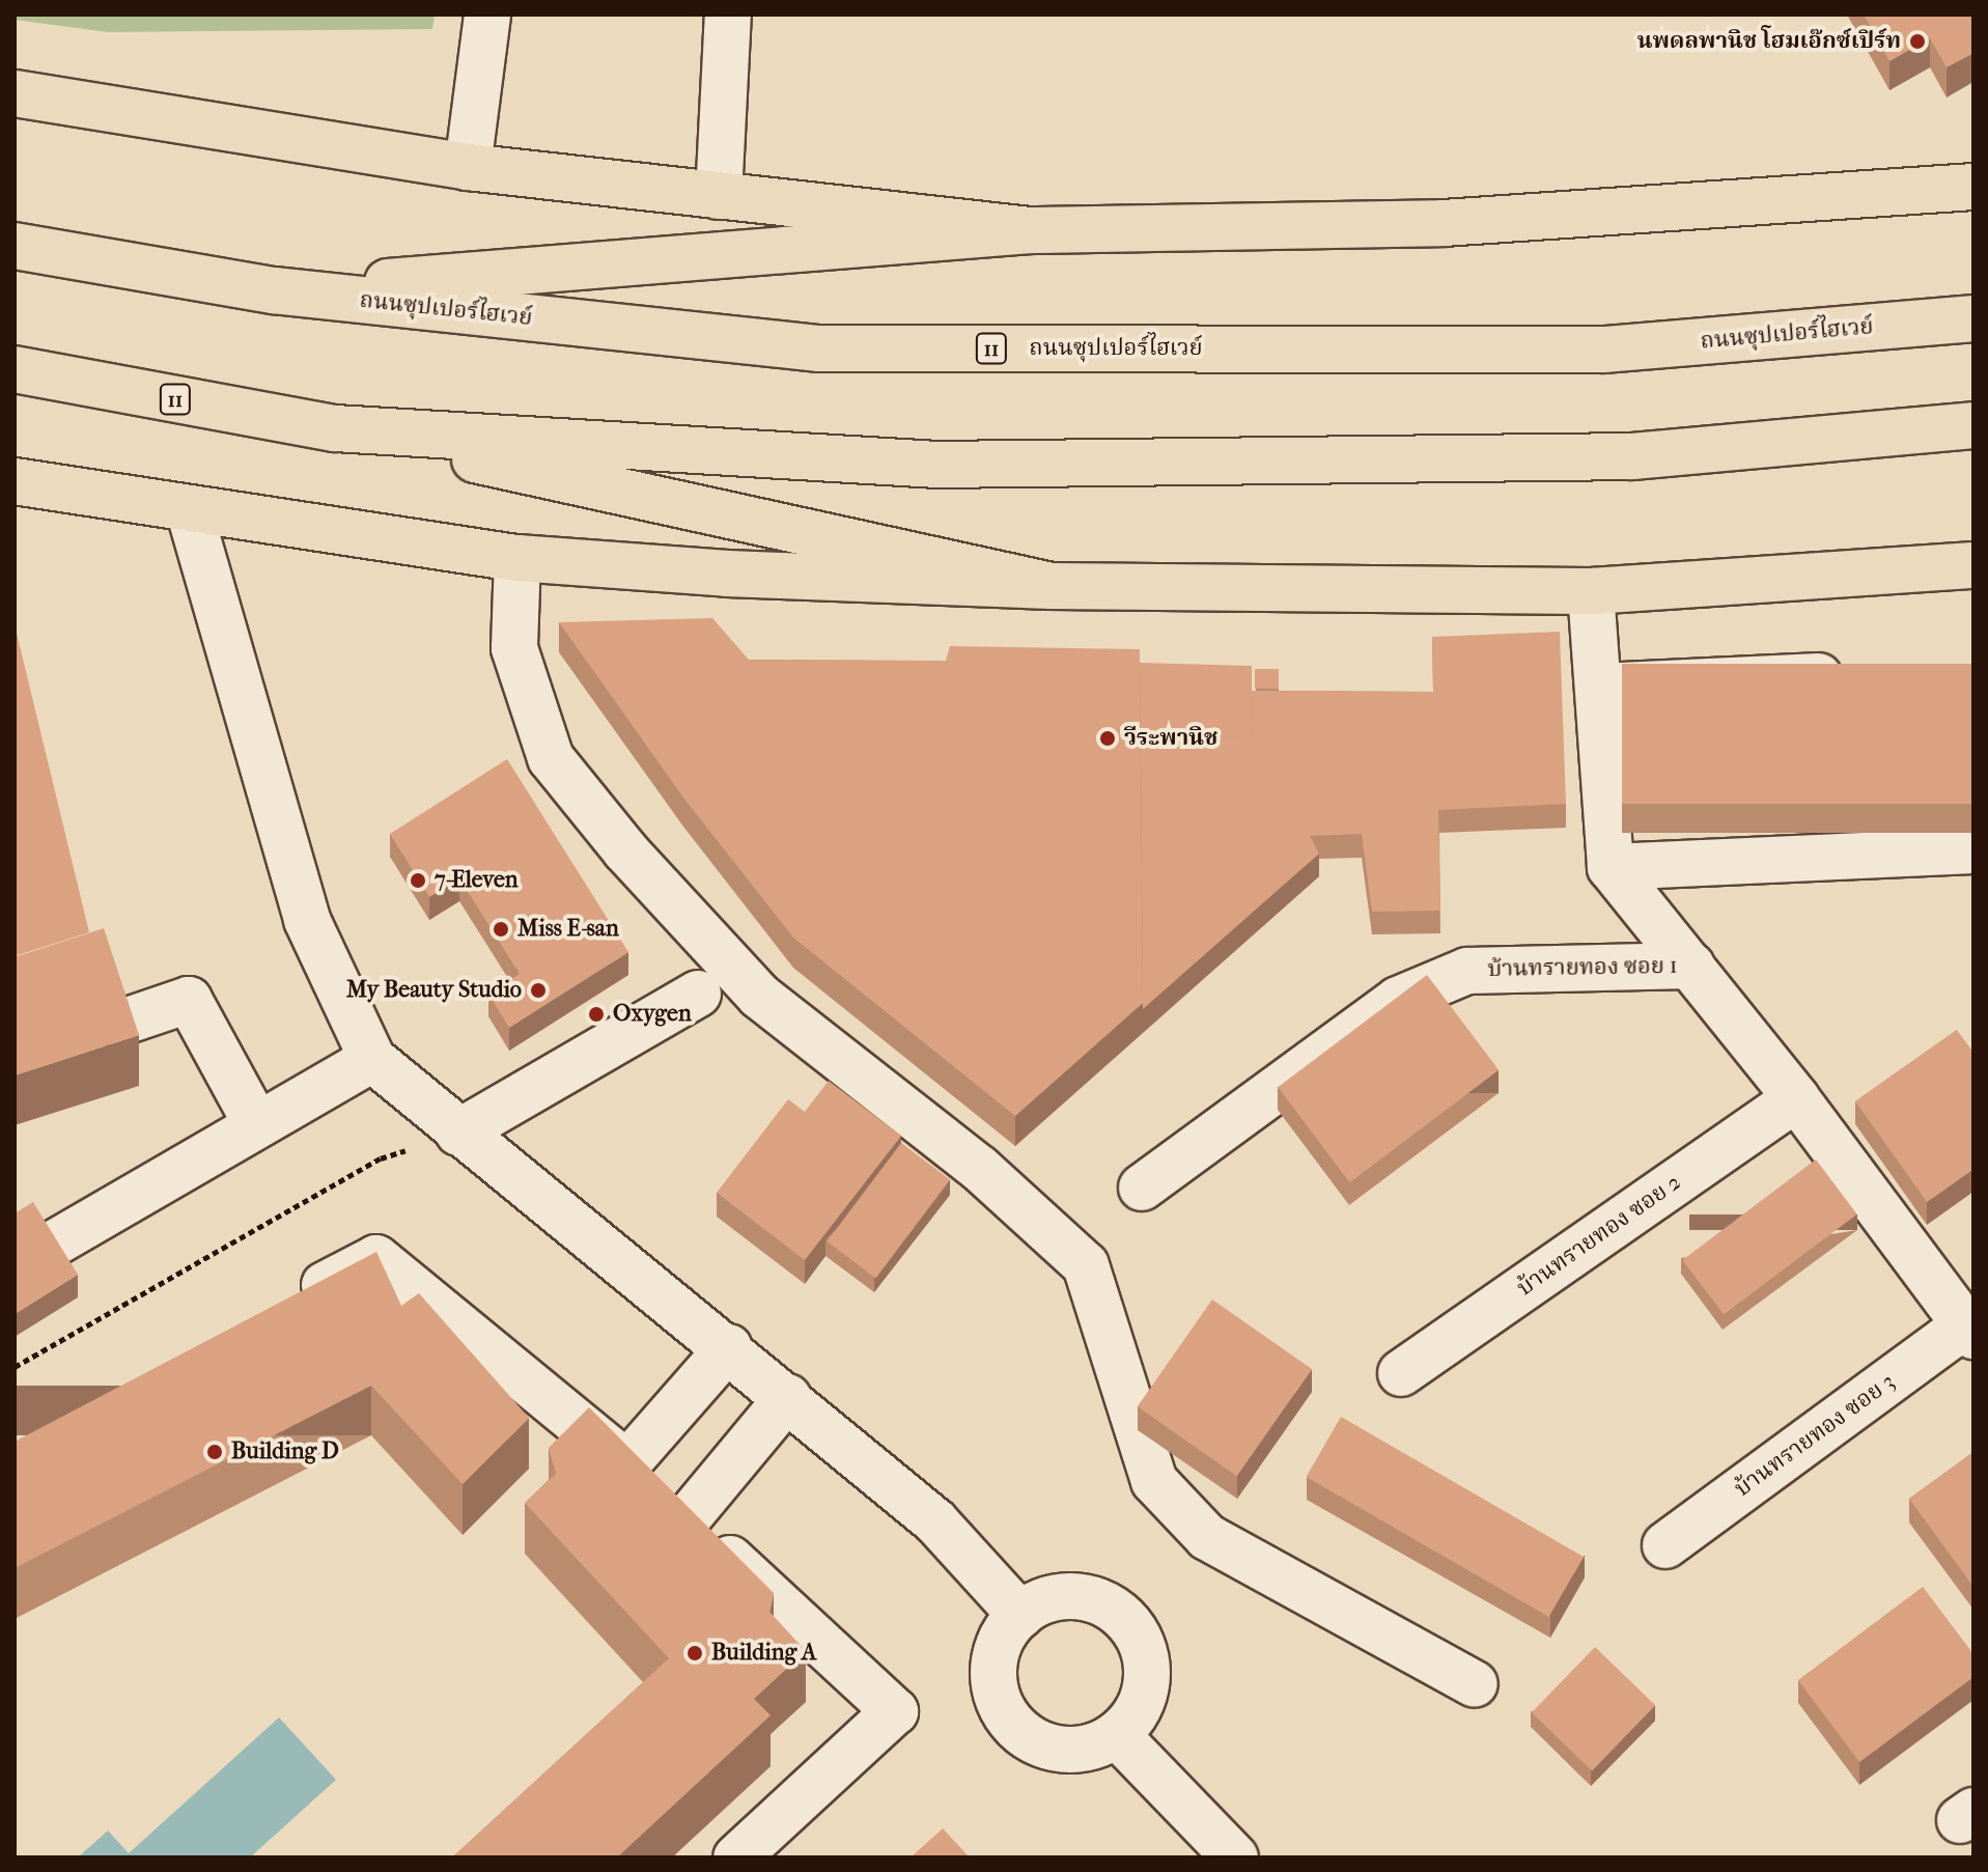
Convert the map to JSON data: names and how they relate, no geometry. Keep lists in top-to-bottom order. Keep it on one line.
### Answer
{"streets":{"main road":["ถนนซุปเปอร์ไฮเวย์","11"],"street":["บ้านทรายทอง ซอย 1","บ้านทรายทอง ซอย 2","บ้านทรายทอง ซอย 3"]},"places":["นพดลพานิช โฮมเอ๊กซ์เปิร์ท","วีระพานิช","7-Eleven","Miss E-san","My Beauty Studio","Oxygen","Building D","Building A"]}
